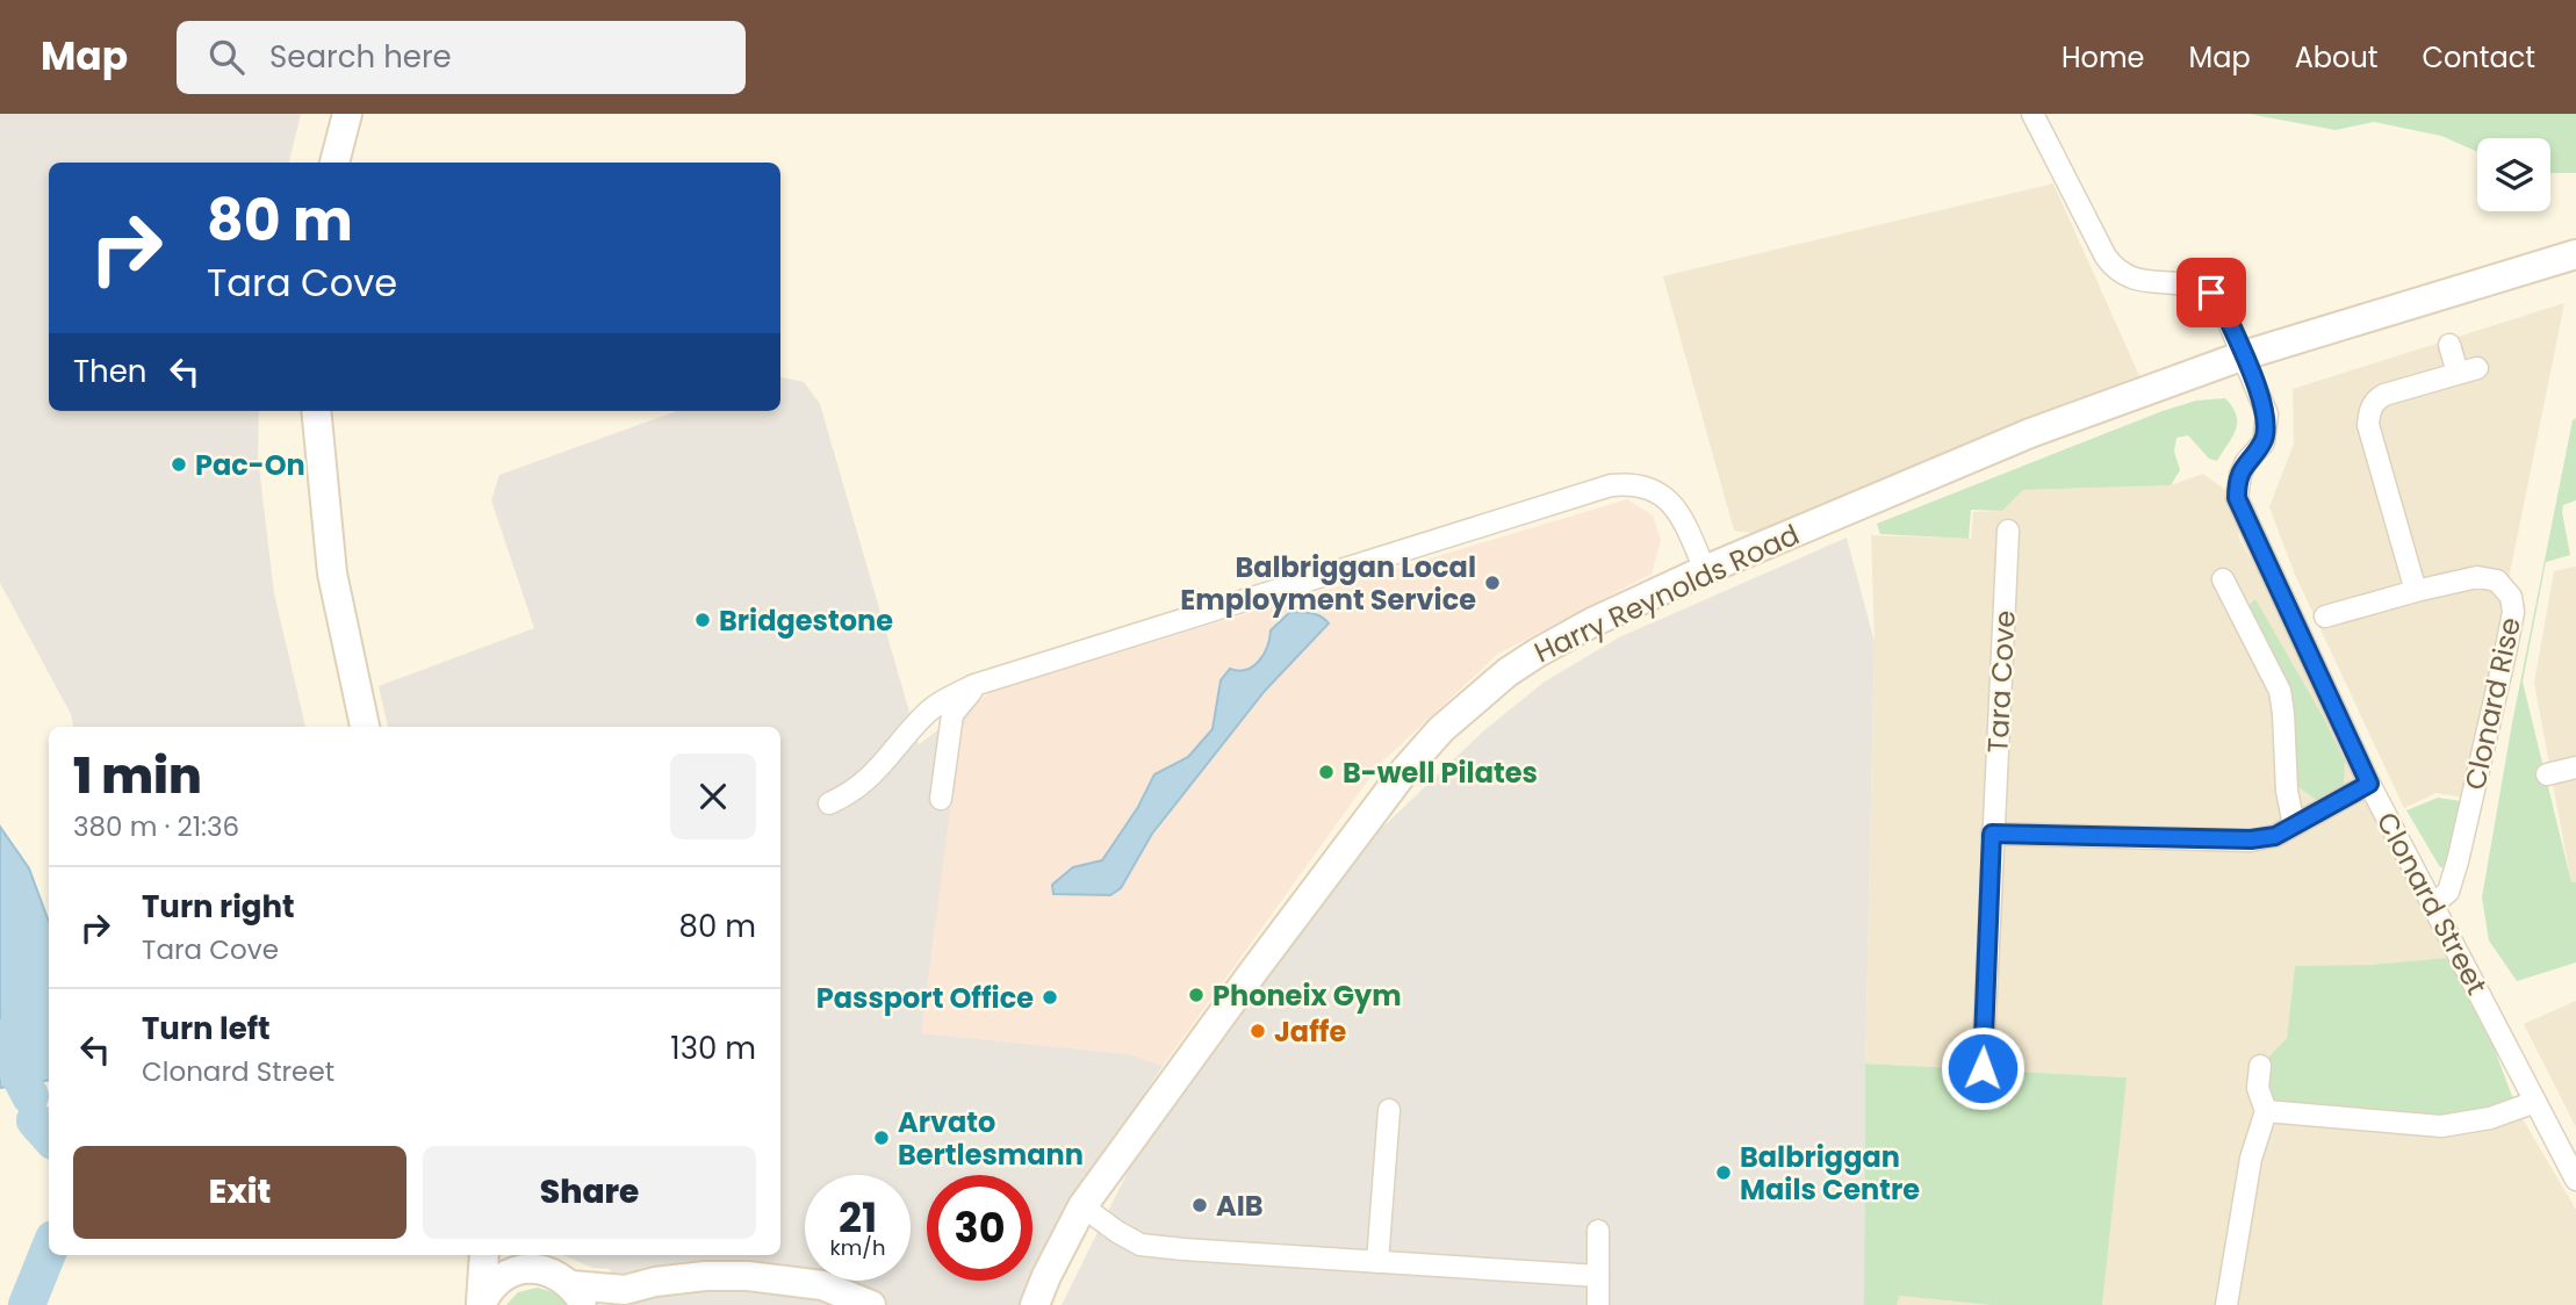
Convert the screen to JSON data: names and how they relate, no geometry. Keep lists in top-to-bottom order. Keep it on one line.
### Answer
{"streets":{"street":["Harry Reynolds Road","Tara Cove","Clonard Rise","Clonard Street"]},"crossings":[["Harry Reynolds Road","Clonard Street"],["Clonard Rise","Clonard Street"]],"places":["Pac-On","Balbriggan Local Employment Service","Bridgestone","B-well Pilates","Phoneix Gym","Passport Office","Jaffe","Arvato Bertlesmann","Balbriggan Mails Centre","AIB"],"page":{"header":"Map","search":"Search here","nav":["Home","Map","About","Contact"],"turn":["80 m","Tara Cove"],"then":"Then","heading":["1 min","380 m · 21:36"],"list":[{"name":"Turn right","note":"Tara Cove","value":"80 m"},{"name":"Turn left","note":"Clonard Street","value":"130 m"}],"buttons":["Exit","Share"],"speed":"21 km/h","limit":"30"}}
